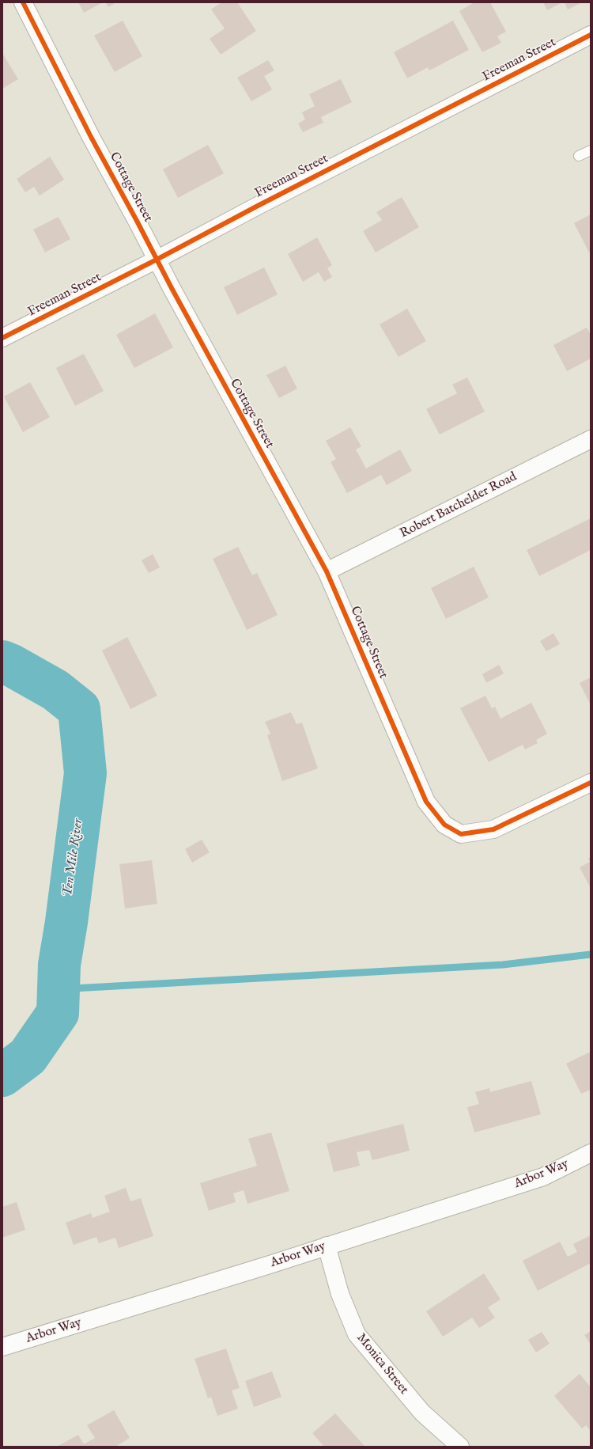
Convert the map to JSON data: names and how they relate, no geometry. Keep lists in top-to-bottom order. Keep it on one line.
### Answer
{"streets":{"street":["Freeman Street","Cottage Street","Robert Batchelder Road","Arbor Way","Monica Street"]},"crossings":[["Freeman Street","Cottage Street"],["Cottage Street","Robert Batchelder Road"],["Arbor Way","Monica Street"]],"water":["Ten Mile River"]}
